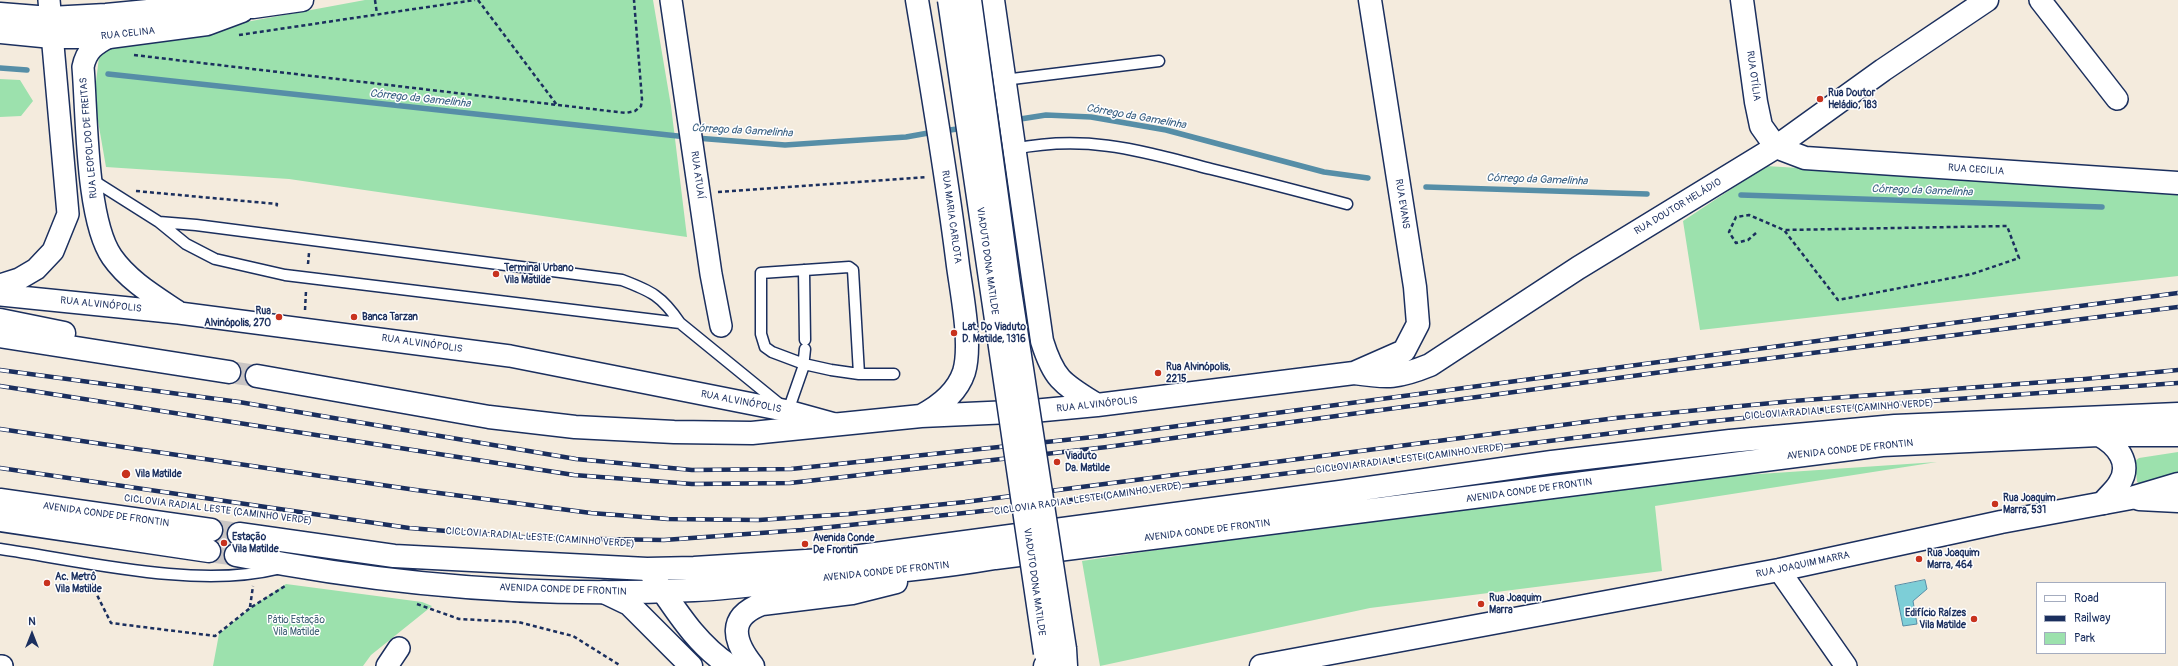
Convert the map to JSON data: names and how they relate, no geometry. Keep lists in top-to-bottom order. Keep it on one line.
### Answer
{"streets":{"main road":["RUA CELINA","RUA OTÍLIA","RUA CECILIA","RUA EVANS","RUA DOUTOR HELÁDIO","RUA MARIA CARLOTA","VIADUTO DONA MATILDE","RUA ALVINÓPOLIS","AVENIDA CONDE DE FRONTIN","RUA JOAQUIM MARRA"],"street":["RUA LEOPOLDO DE FREITAS","RUA ATUAÍ"]},"crossings":[["RUA CELINA","RUA LEOPOLDO DE FREITAS"],["RUA OTÍLIA","RUA CECILIA"],["RUA OTÍLIA","RUA DOUTOR HELÁDIO"],["RUA LEOPOLDO DE FREITAS","RUA ALVINÓPOLIS"],["RUA CECILIA","RUA DOUTOR HELÁDIO"],["RUA EVANS","RUA DOUTOR HELÁDIO"],["RUA EVANS","RUA ALVINÓPOLIS"],["RUA DOUTOR HELÁDIO","RUA ALVINÓPOLIS"],["RUA MARIA CARLOTA","RUA ALVINÓPOLIS"]],"water":["Córrego da Gamelinha"],"parks":["Pátio Estação Vila Matilde"],"places":["Rua Doutor Heládio, 183","Terminal Urbano Vila Matilde","Rua Alvinópolis, 270","Banca Tarzan","Lat. Do Viaduto D. Matilde, 1316","Rua Alvinópolis, 2215","Viaduto Da. Matilde","Vila Matilde","Rua Joaquim Marra, 531","Estação Vila Matilde","Avenida Conde De Frontin","Rua Joaquim Marra, 464","Ac. Metrô Vila Matilde","Rua Joaquim Marra","Edifício Raízes Vila Matilde"],"legend":["Road","Railway","Park"],"north":"top"}
